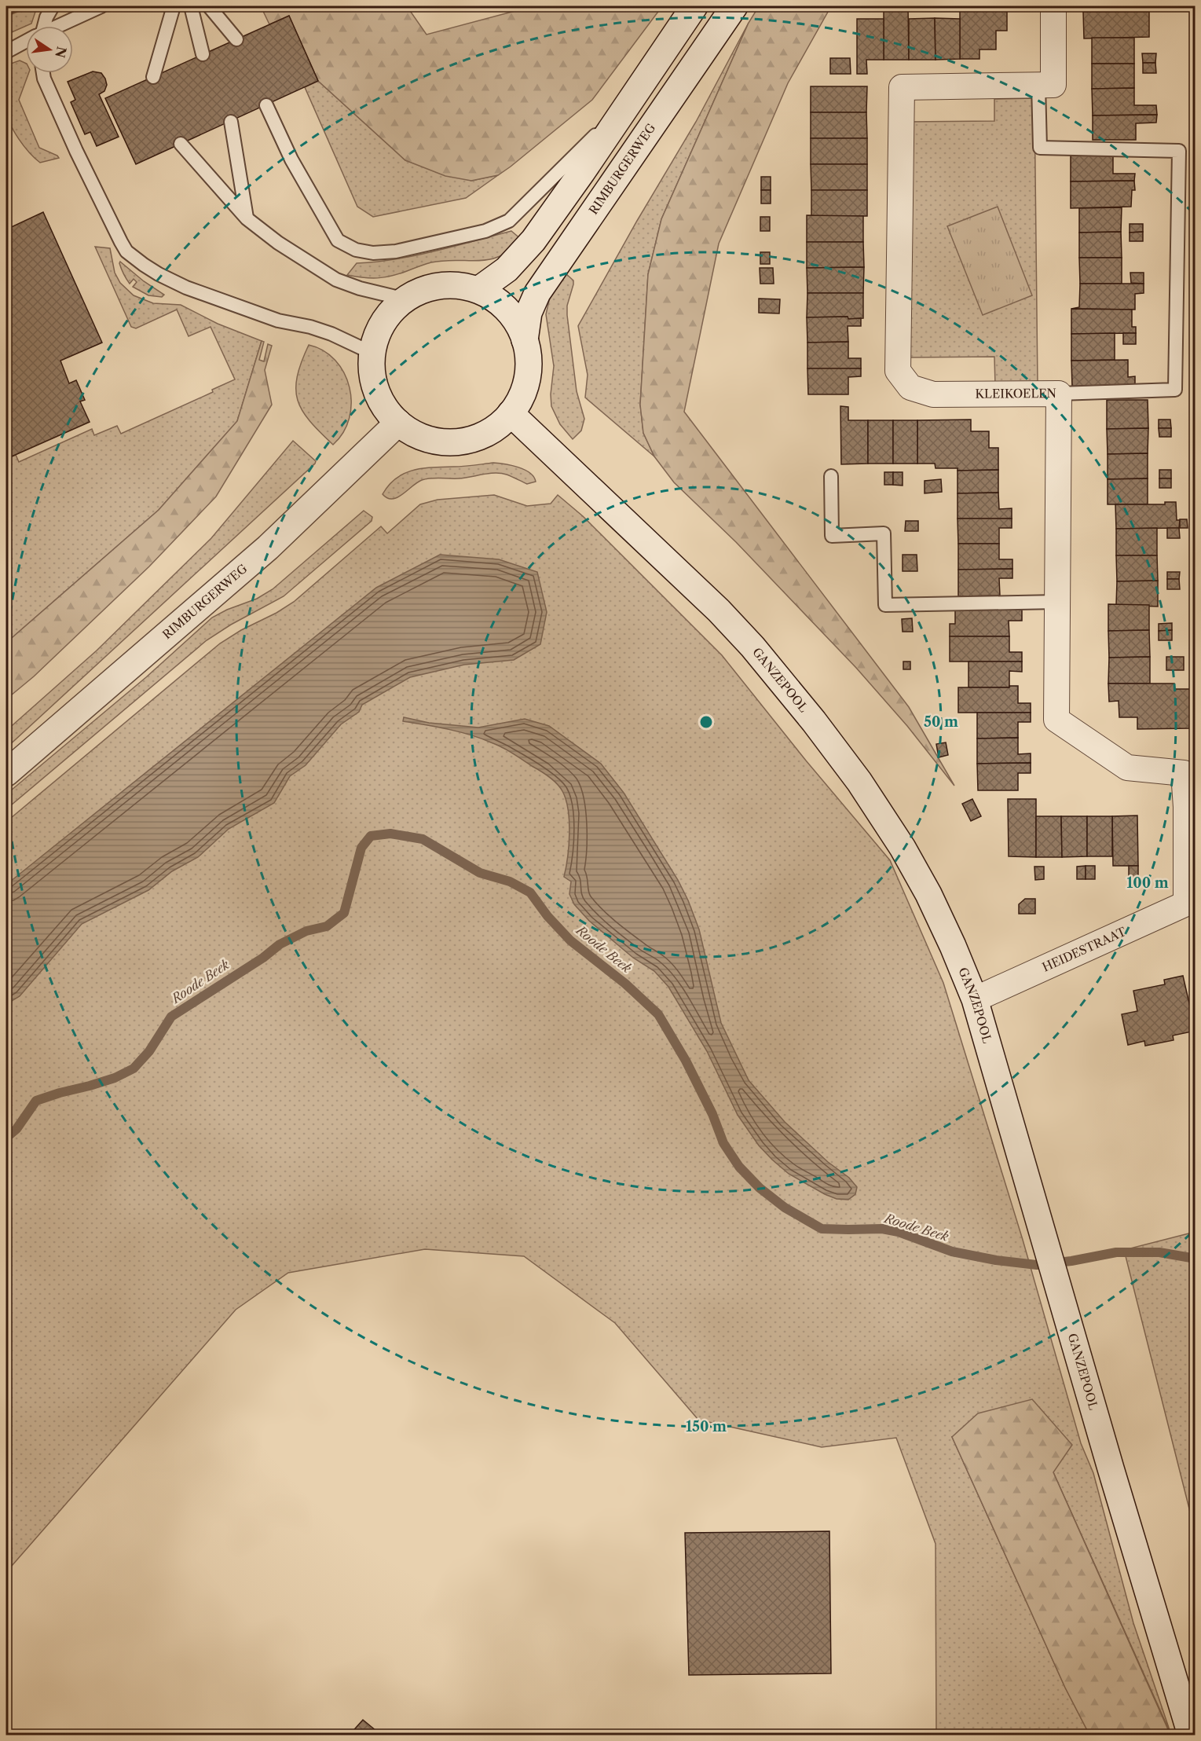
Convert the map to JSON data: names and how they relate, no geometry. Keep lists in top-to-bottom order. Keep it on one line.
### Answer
{"streets":{"main road":["RIMBURGERWEG","GANZEPOOL"],"street":["KLEIKOELEN","HEIDESTRAAT"]},"crossings":[["RIMBURGERWEG","GANZEPOOL"],["KLEIKOELEN","HEIDESTRAAT"],["GANZEPOOL","HEIDESTRAAT"]],"water":["Roode Beek"],"north":"right","rings":["50 m","100 m","150 m"]}
